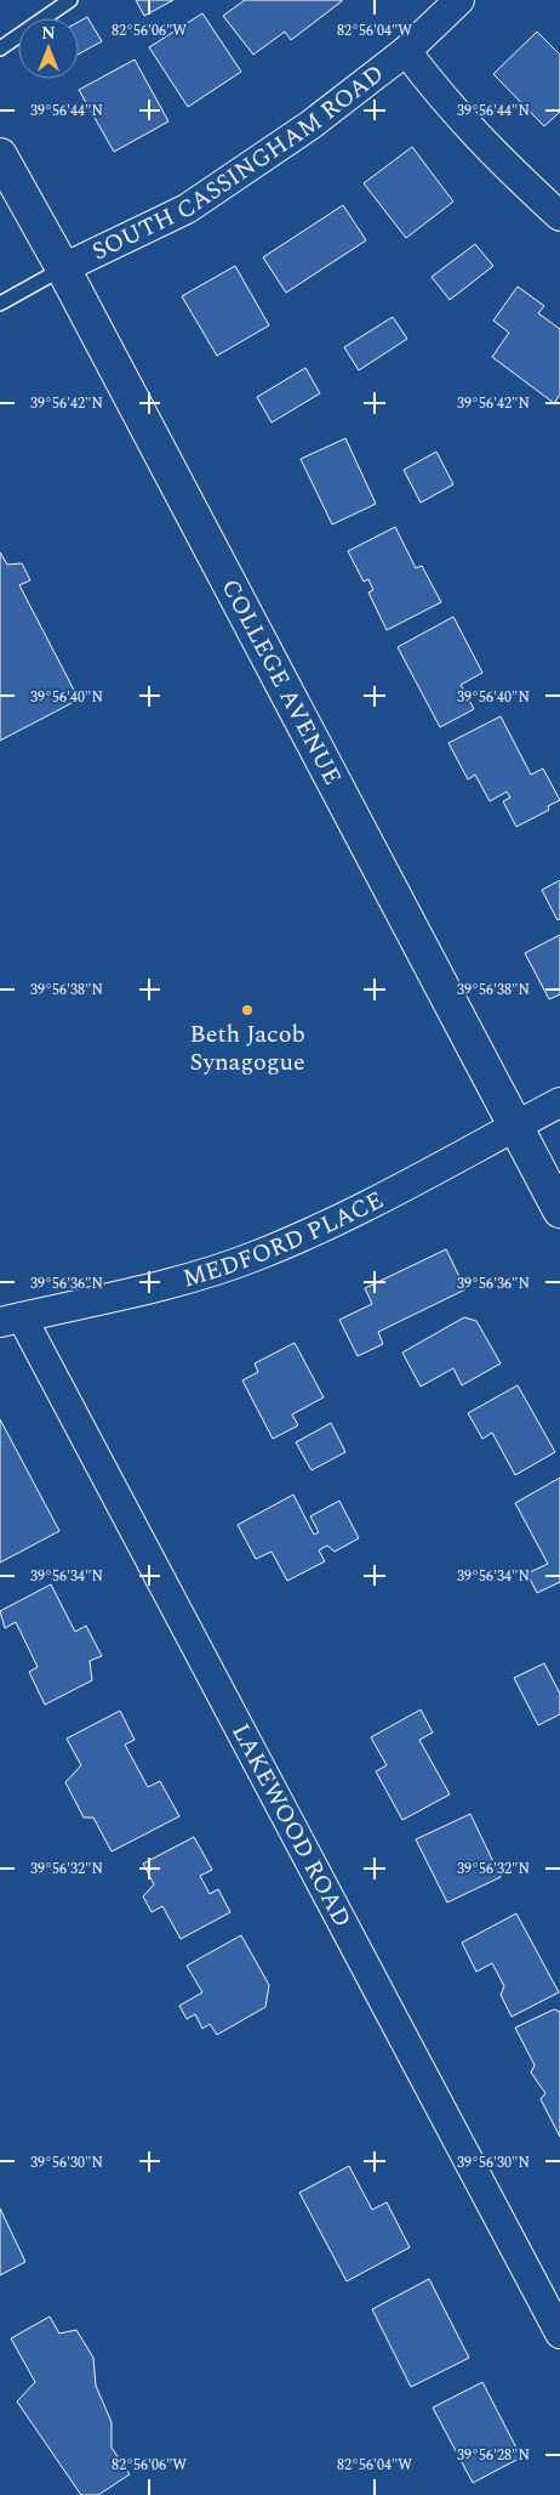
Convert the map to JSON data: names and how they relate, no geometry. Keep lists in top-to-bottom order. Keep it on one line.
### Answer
{"streets":{"main road":["COLLEGE AVENUE"],"street":["SOUTH CASSINGHAM ROAD","MEDFORD PLACE","LAKEWOOD ROAD"]},"crossings":[["SOUTH CASSINGHAM ROAD","COLLEGE AVENUE"],["COLLEGE AVENUE","MEDFORD PLACE"],["MEDFORD PLACE","LAKEWOOD ROAD"]],"places":["Beth Jacob Synagogue"],"north":"top","coordinates":["82°56'06\"W","82°56'04\"W","39°56'44\"N","39°56'42\"N","39°56'40\"N","39°56'38\"N","39°56'36\"N","39°56'34\"N","39°56'32\"N","39°56'30\"N","39°56'28\"N"]}
